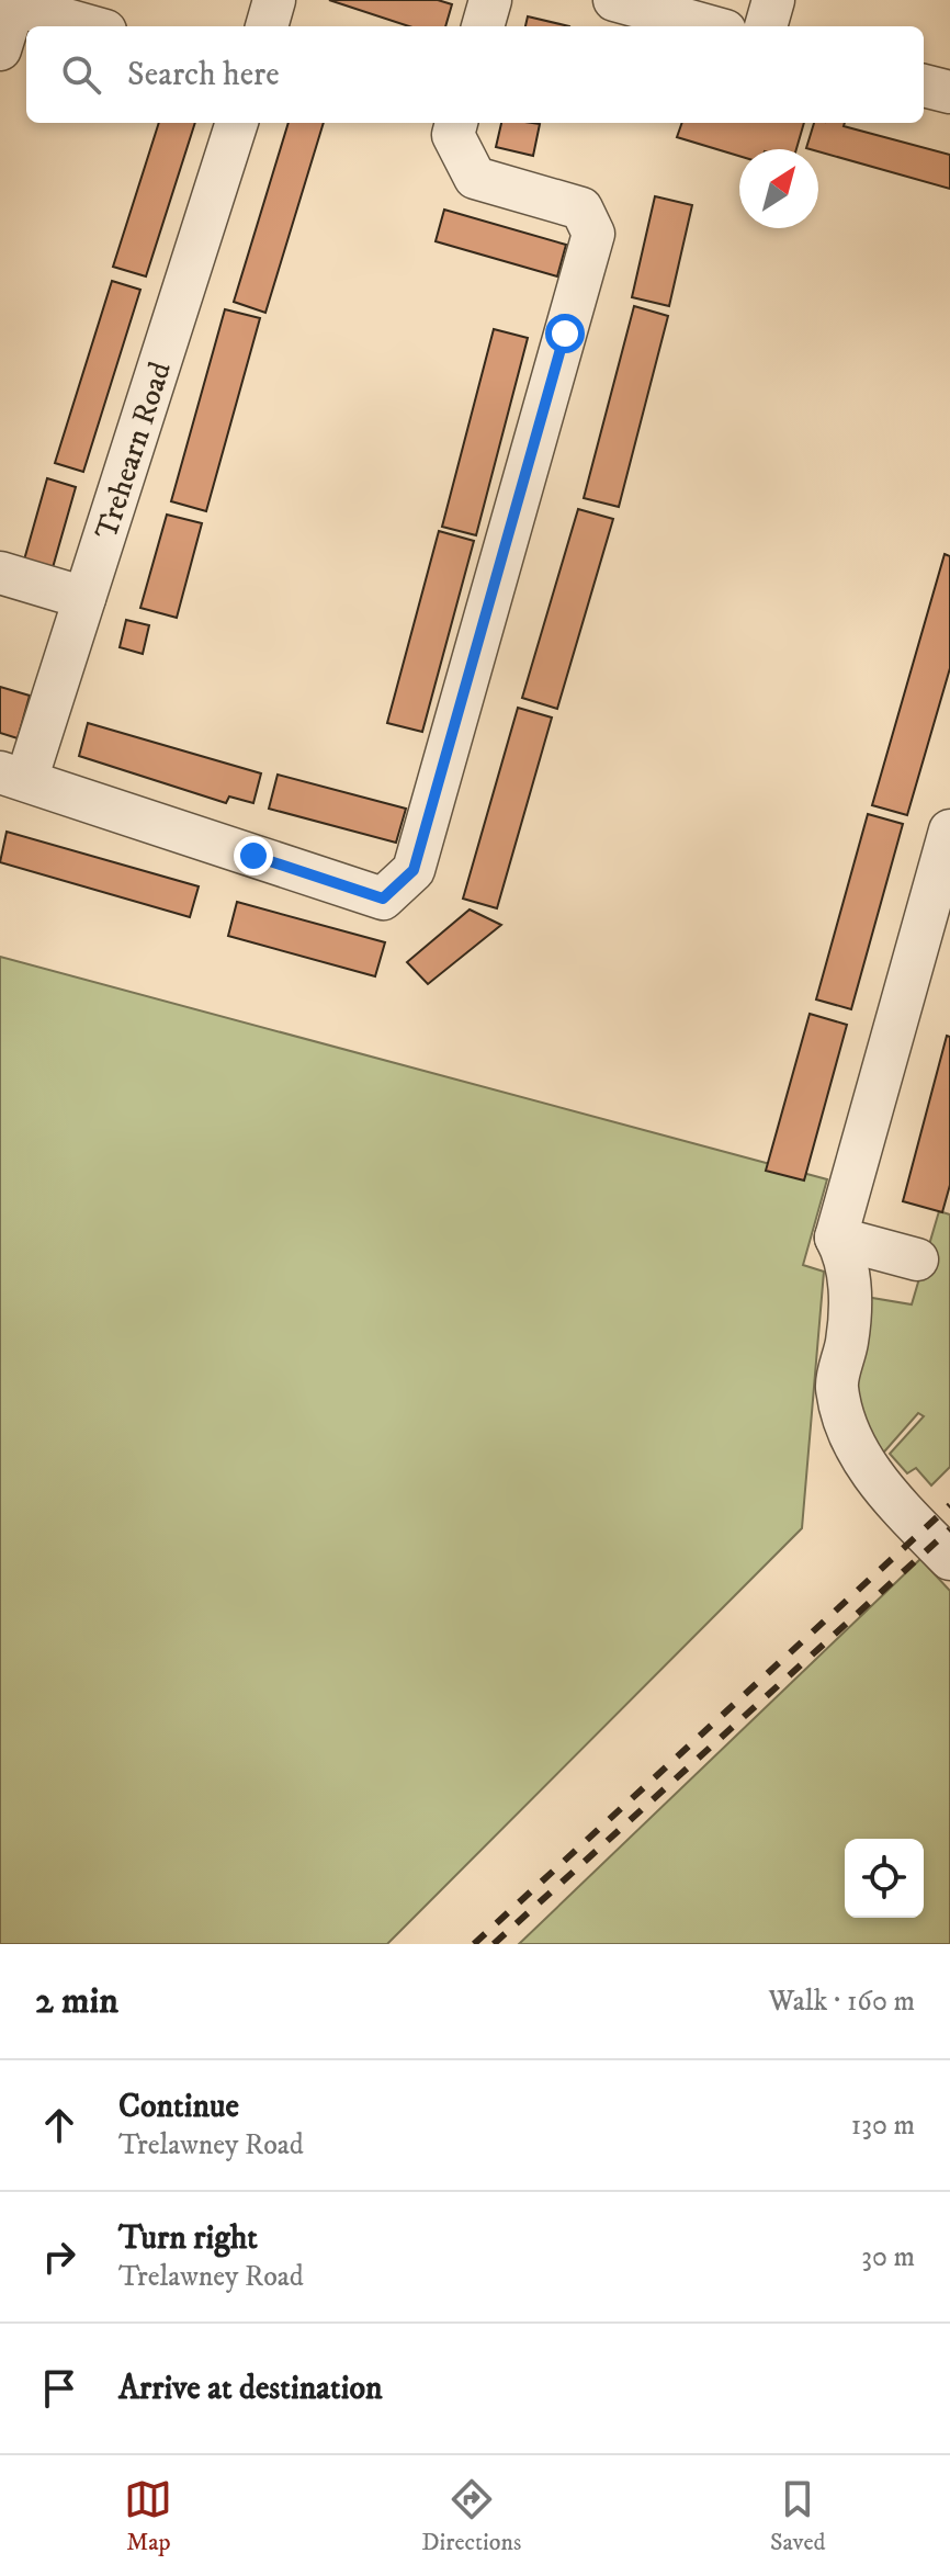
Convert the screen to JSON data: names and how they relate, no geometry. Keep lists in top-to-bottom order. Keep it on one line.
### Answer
{"streets":{"street":["Trehearn Road"]},"north":"top right","page":{"search":"Search here","heading":["2 min","Walk · 160 m"],"list":[["Continue","Trelawney Road","130 m"],["Turn right","Trelawney Road","30 m"],"Arrive at destination"],"nav":["Map","Directions","Saved"]}}
